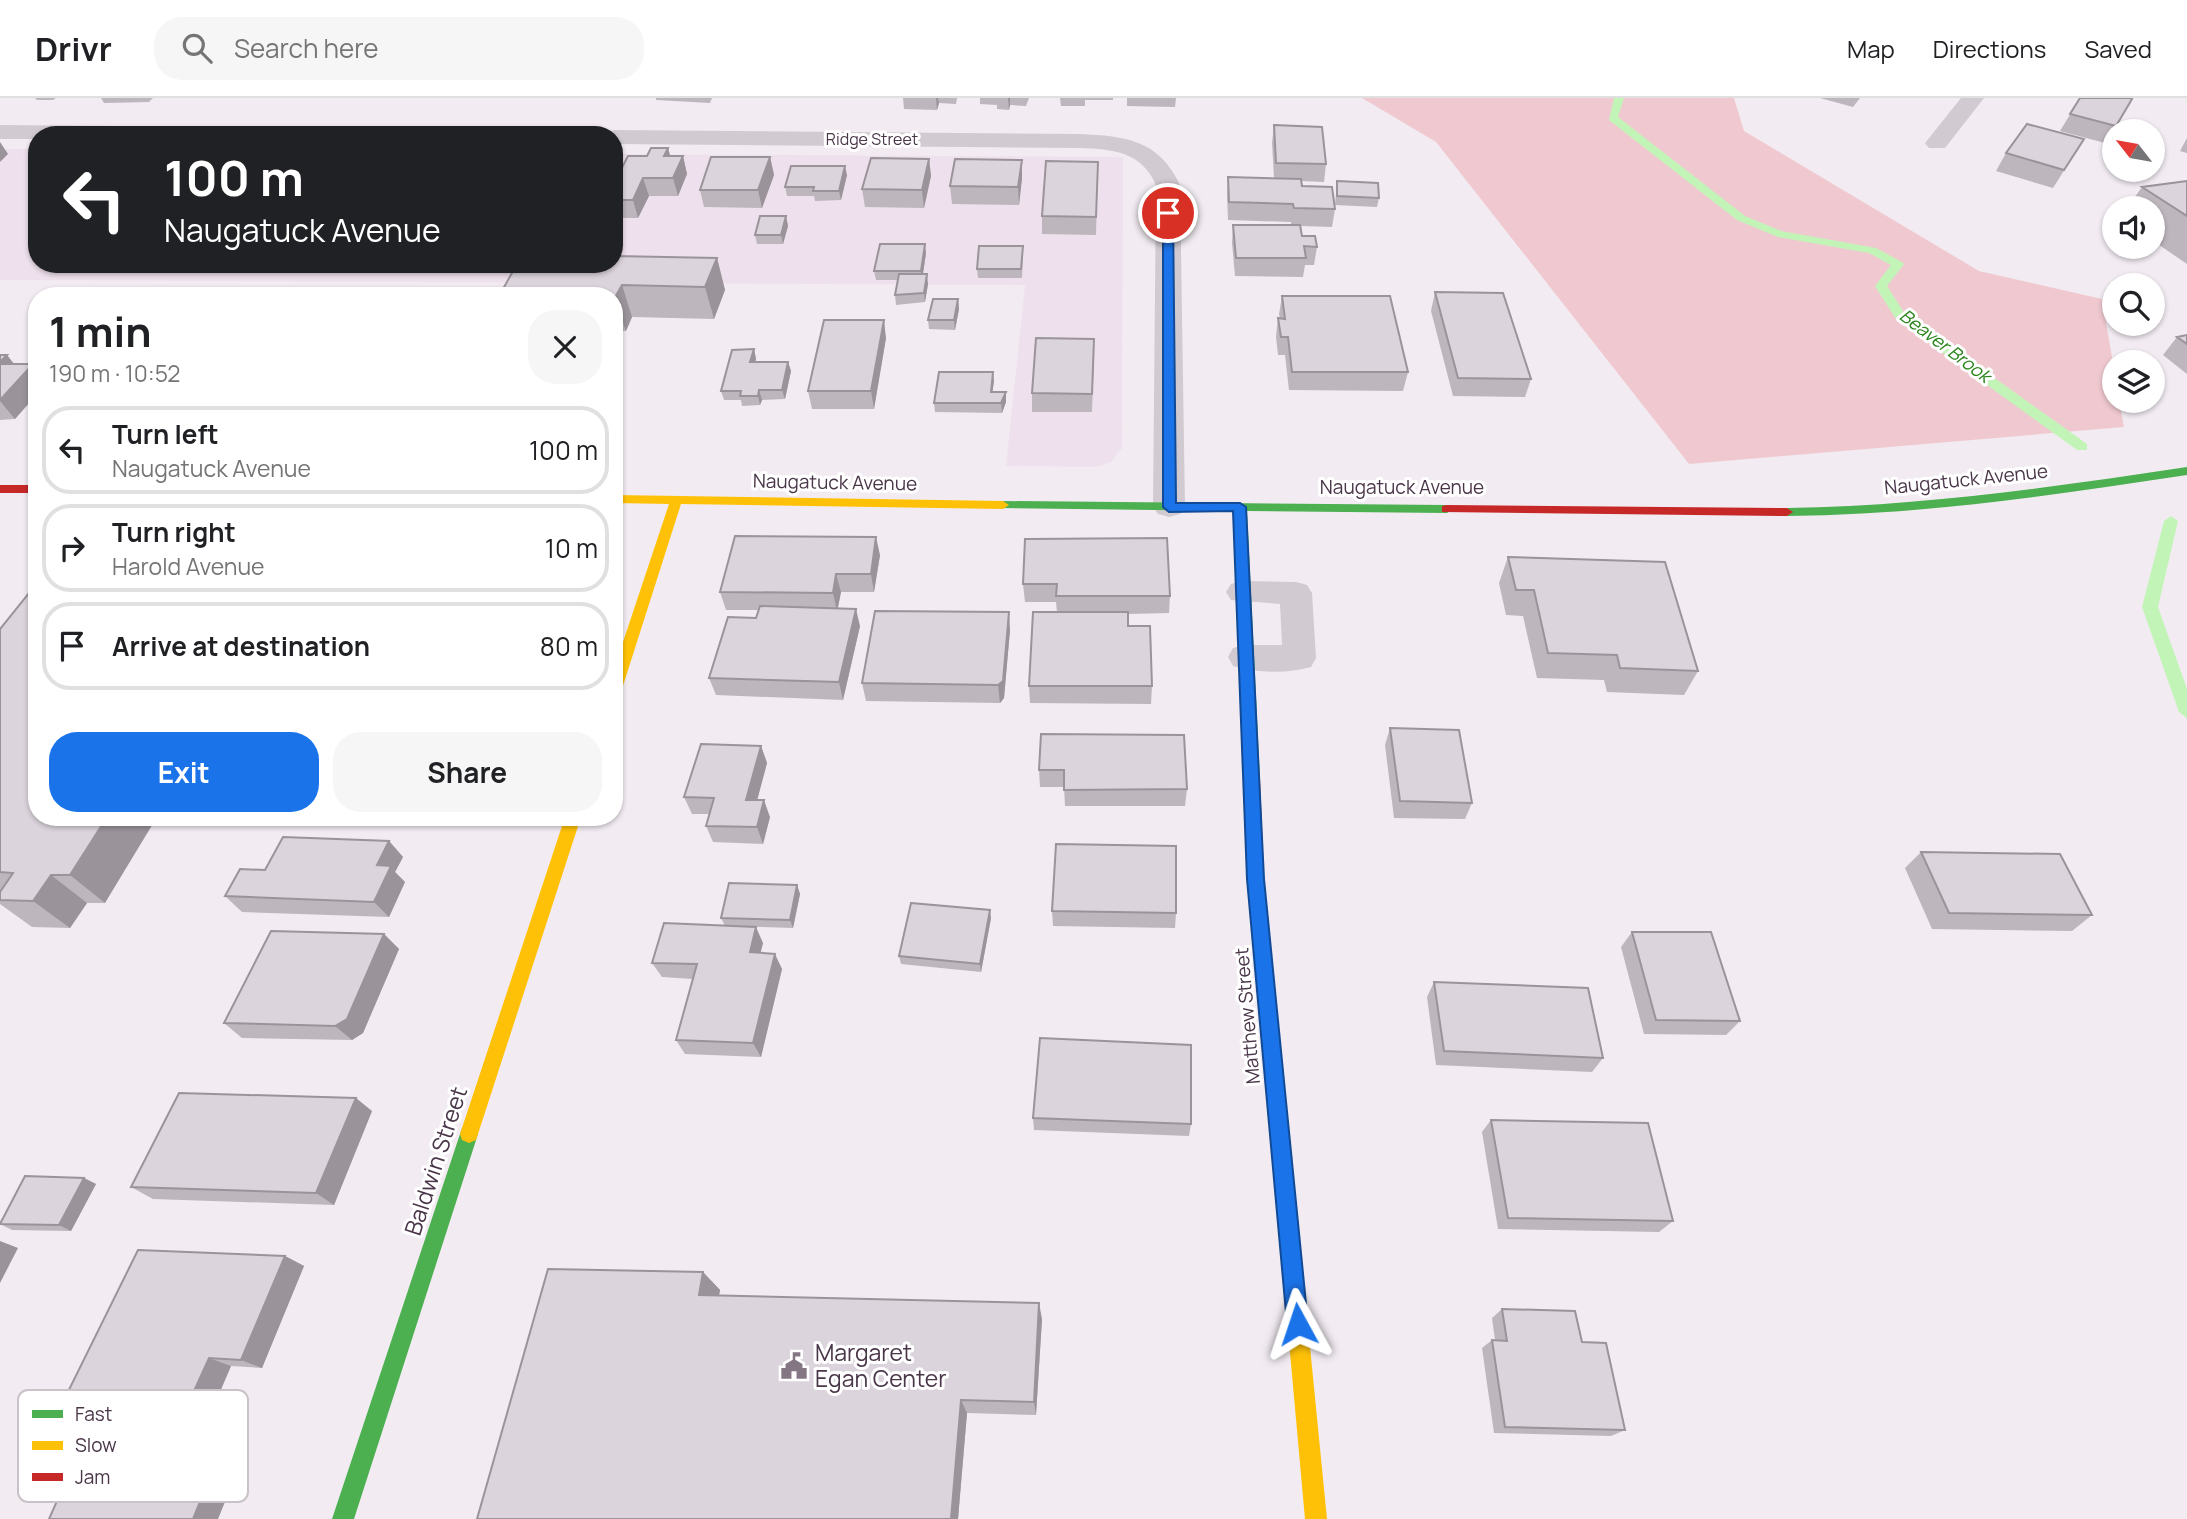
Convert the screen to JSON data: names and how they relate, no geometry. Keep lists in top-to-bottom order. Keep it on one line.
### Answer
{"streets":{"main road":["Naugatuck Avenue","Matthew Street","Baldwin Street"],"street":["Ridge Street"]},"crossings":[["Ridge Street","Naugatuck Avenue"],["Naugatuck Avenue","Matthew Street"]],"water":["Beaver Brook"],"places":{"public building":["Margaret Egan Center"]},"legend":["Fast","Slow","Jam"],"north":"top left","page":{"header":"Drivr","search":"Search here","nav":["Map","Directions","Saved"],"turn":["100 m","Naugatuck Avenue"],"heading":["1 min","190 m · 10:52"],"list":[{"name":"Turn left","note":"Naugatuck Avenue","value":"100 m"},{"name":"Turn right","note":"Harold Avenue","value":"10 m"},{"name":"Arrive at destination","value":"80 m"}],"buttons":["Exit","Share"]}}
